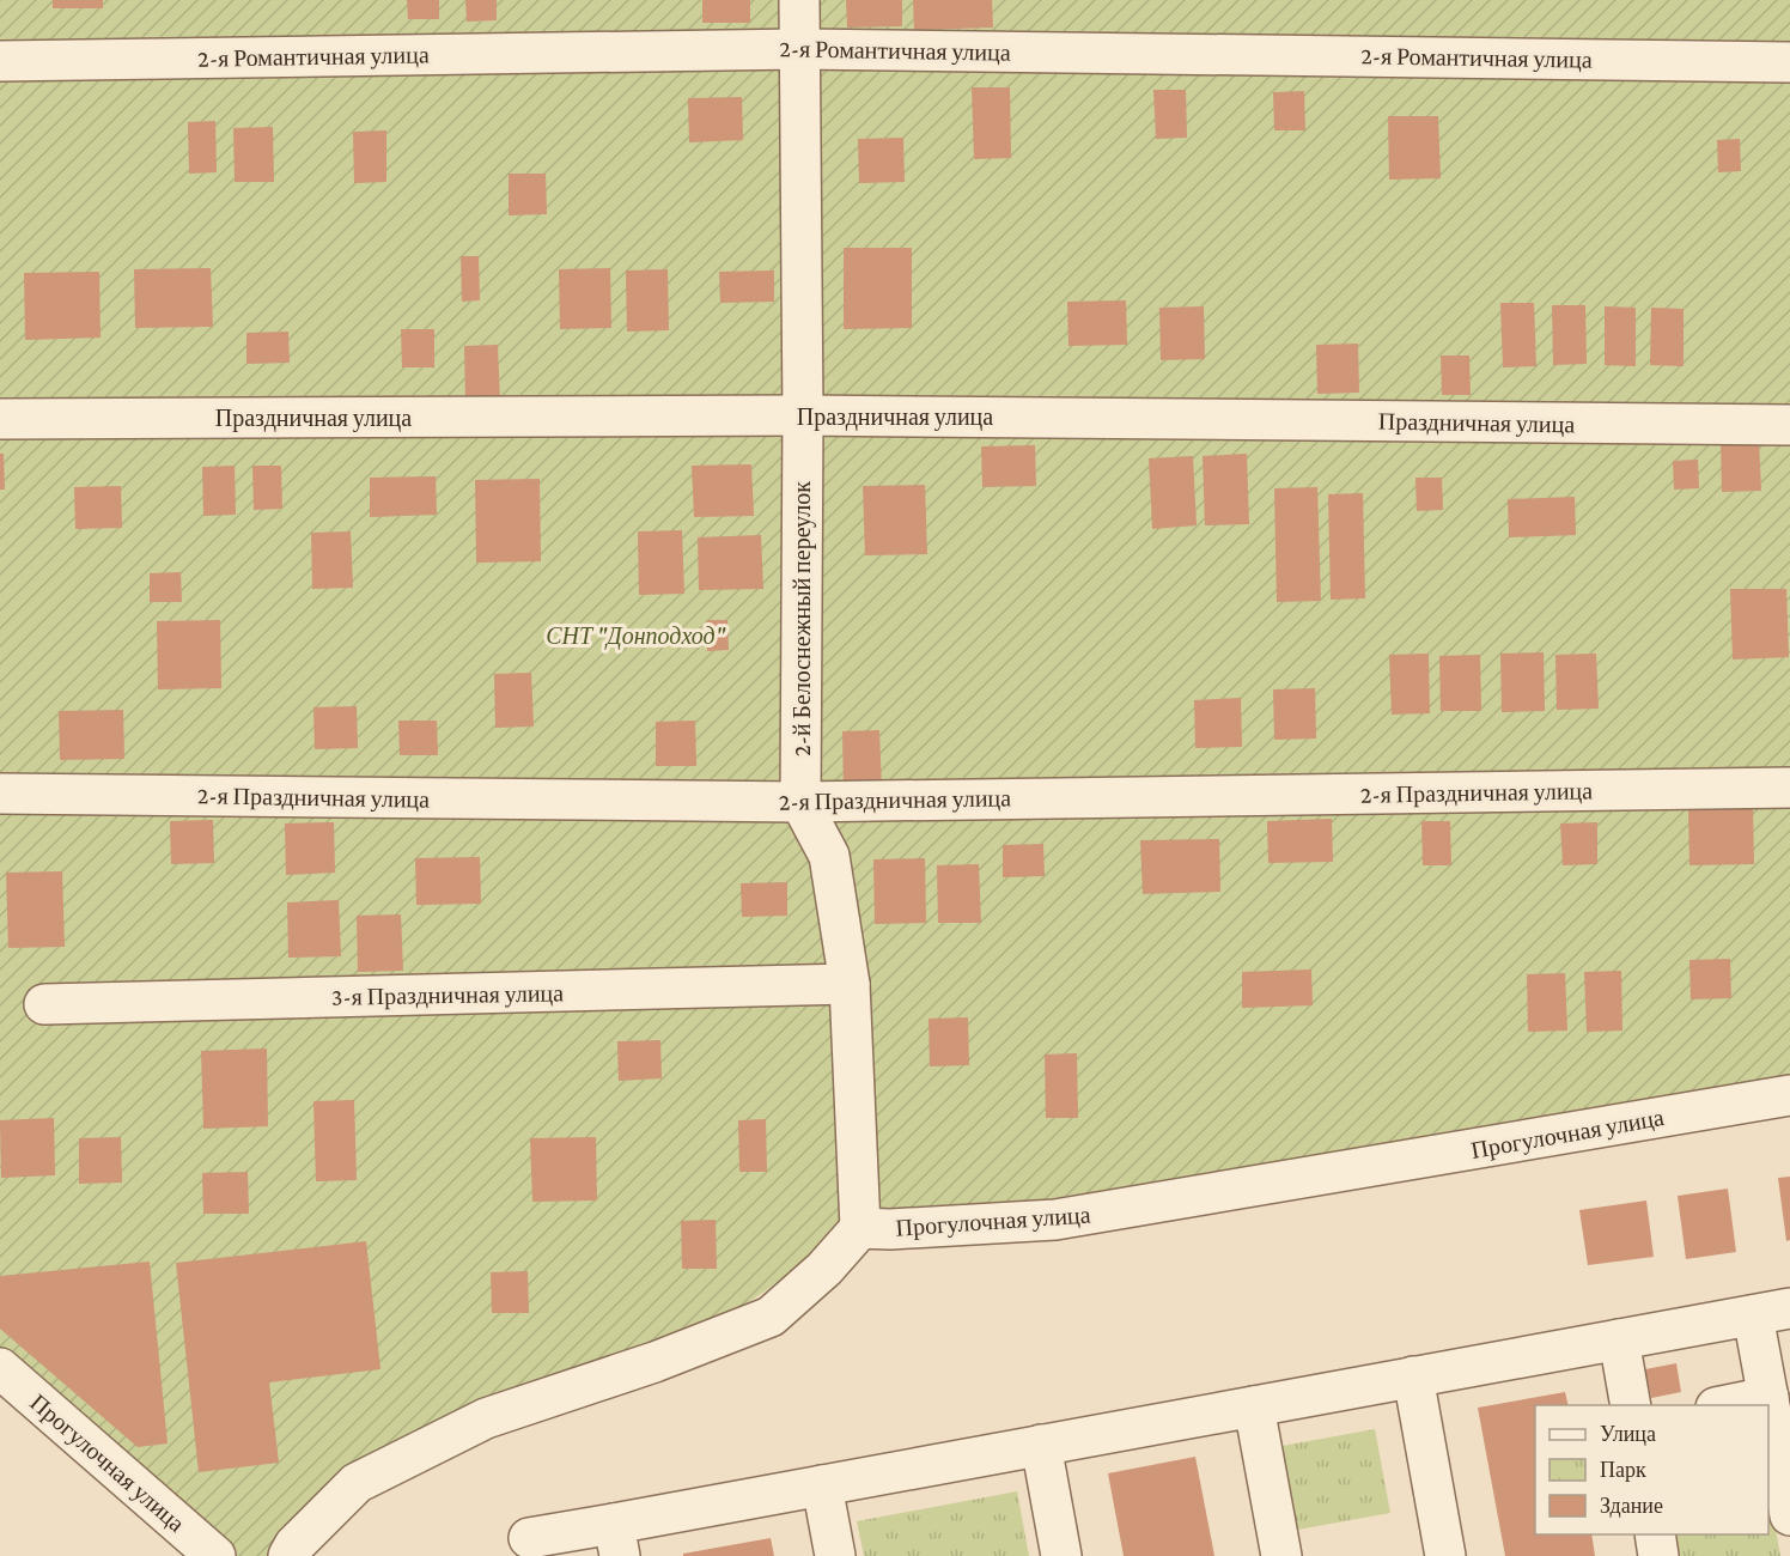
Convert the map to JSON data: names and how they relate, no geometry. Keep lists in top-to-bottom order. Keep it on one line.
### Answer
{"streets":{"street":["2-я Романтичная улица","Праздничная улица","2-й Белоснежный переулок","2-я Праздничная улица","3-я Праздничная улица","Прогулочная улица"]},"crossings":[["2-я Романтичная улица","2-й Белоснежный переулок"],["Праздничная улица","2-й Белоснежный переулок"],["2-й Белоснежный переулок","2-я Праздничная улица"],["2-й Белоснежный переулок","3-я Праздничная улица"],["2-й Белоснежный переулок","Прогулочная улица"]],"parks":["СНТ \"Донподход\""],"legend":["Улица","Парк","Здание"]}
